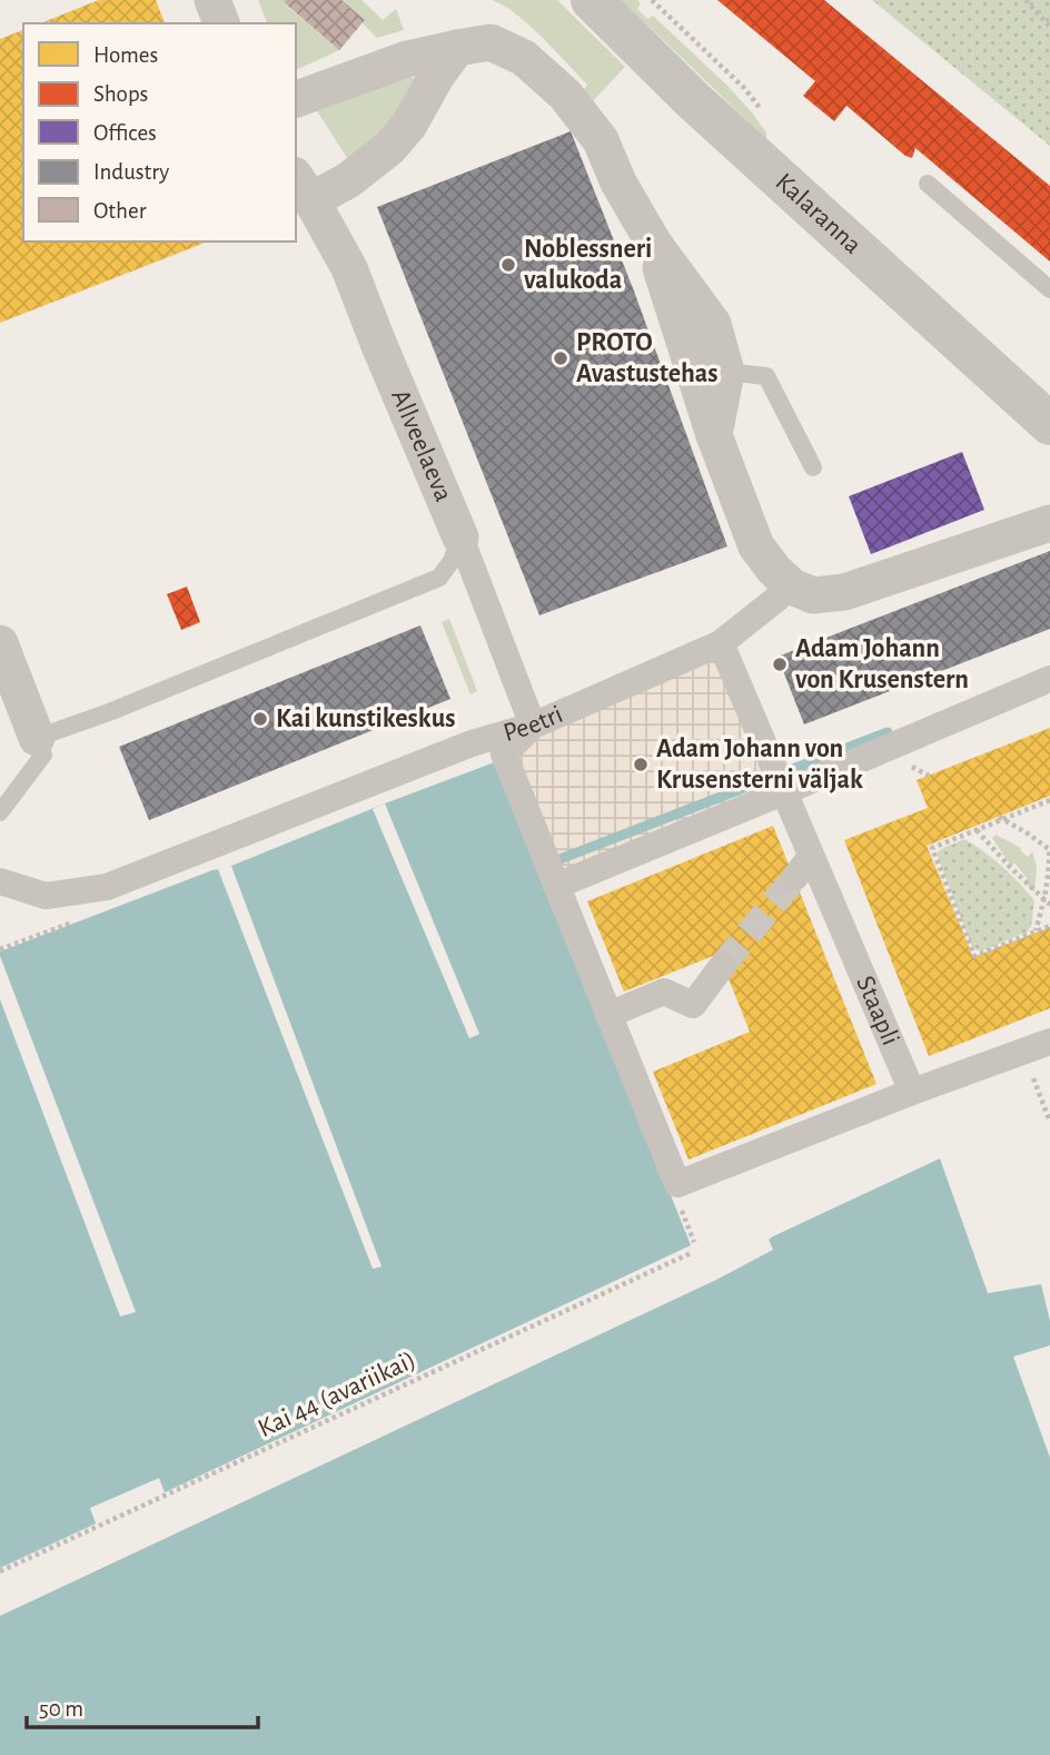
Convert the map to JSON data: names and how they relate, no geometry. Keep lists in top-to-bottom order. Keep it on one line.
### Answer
{"streets":{"street":["Kalaranna","Allveelaeva","Peetri","Staapli"],"path":["Kai 44 (avariikai)"]},"crossings":[["Allveelaeva","Peetri"],["Peetri","Staapli"]],"places":["Noblessneri valukoda","PROTO Avastustehas","Adam Johann von Krusenstern","Kai kunstikeskus","Adam Johann von Krusensterni väljak"],"legend":["Homes","Shops","Offices","Industry","Other"],"scale_bar":"50 m"}
